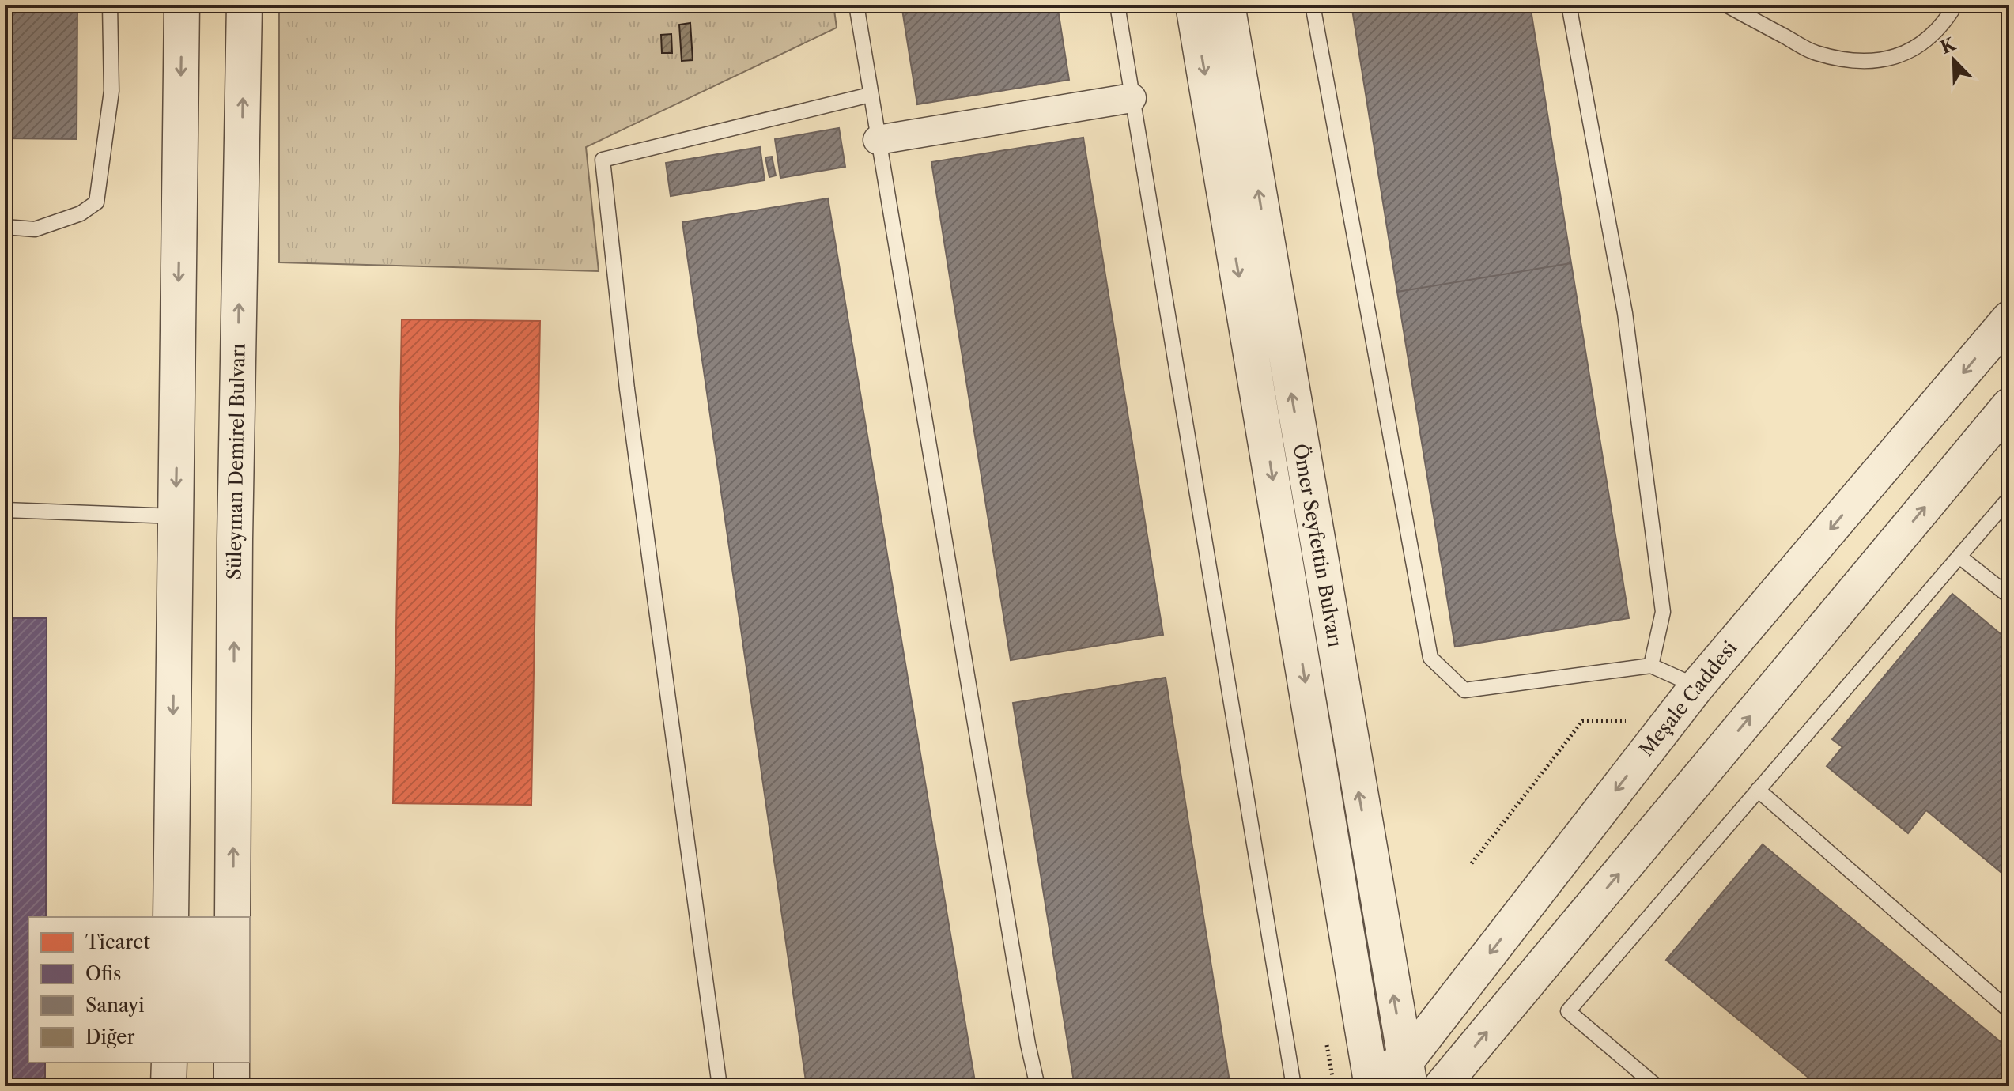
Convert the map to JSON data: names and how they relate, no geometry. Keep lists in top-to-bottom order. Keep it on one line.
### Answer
{"streets":{"street":["Süleyman Demirel Bulvarı","Ömer Seyfettin Bulvarı","Meşale Caddesi"]},"crossings":[["Ömer Seyfettin Bulvarı","Meşale Caddesi"]],"legend":["Ticaret","Ofis","Sanayi","Diğer"],"north":"top left"}
